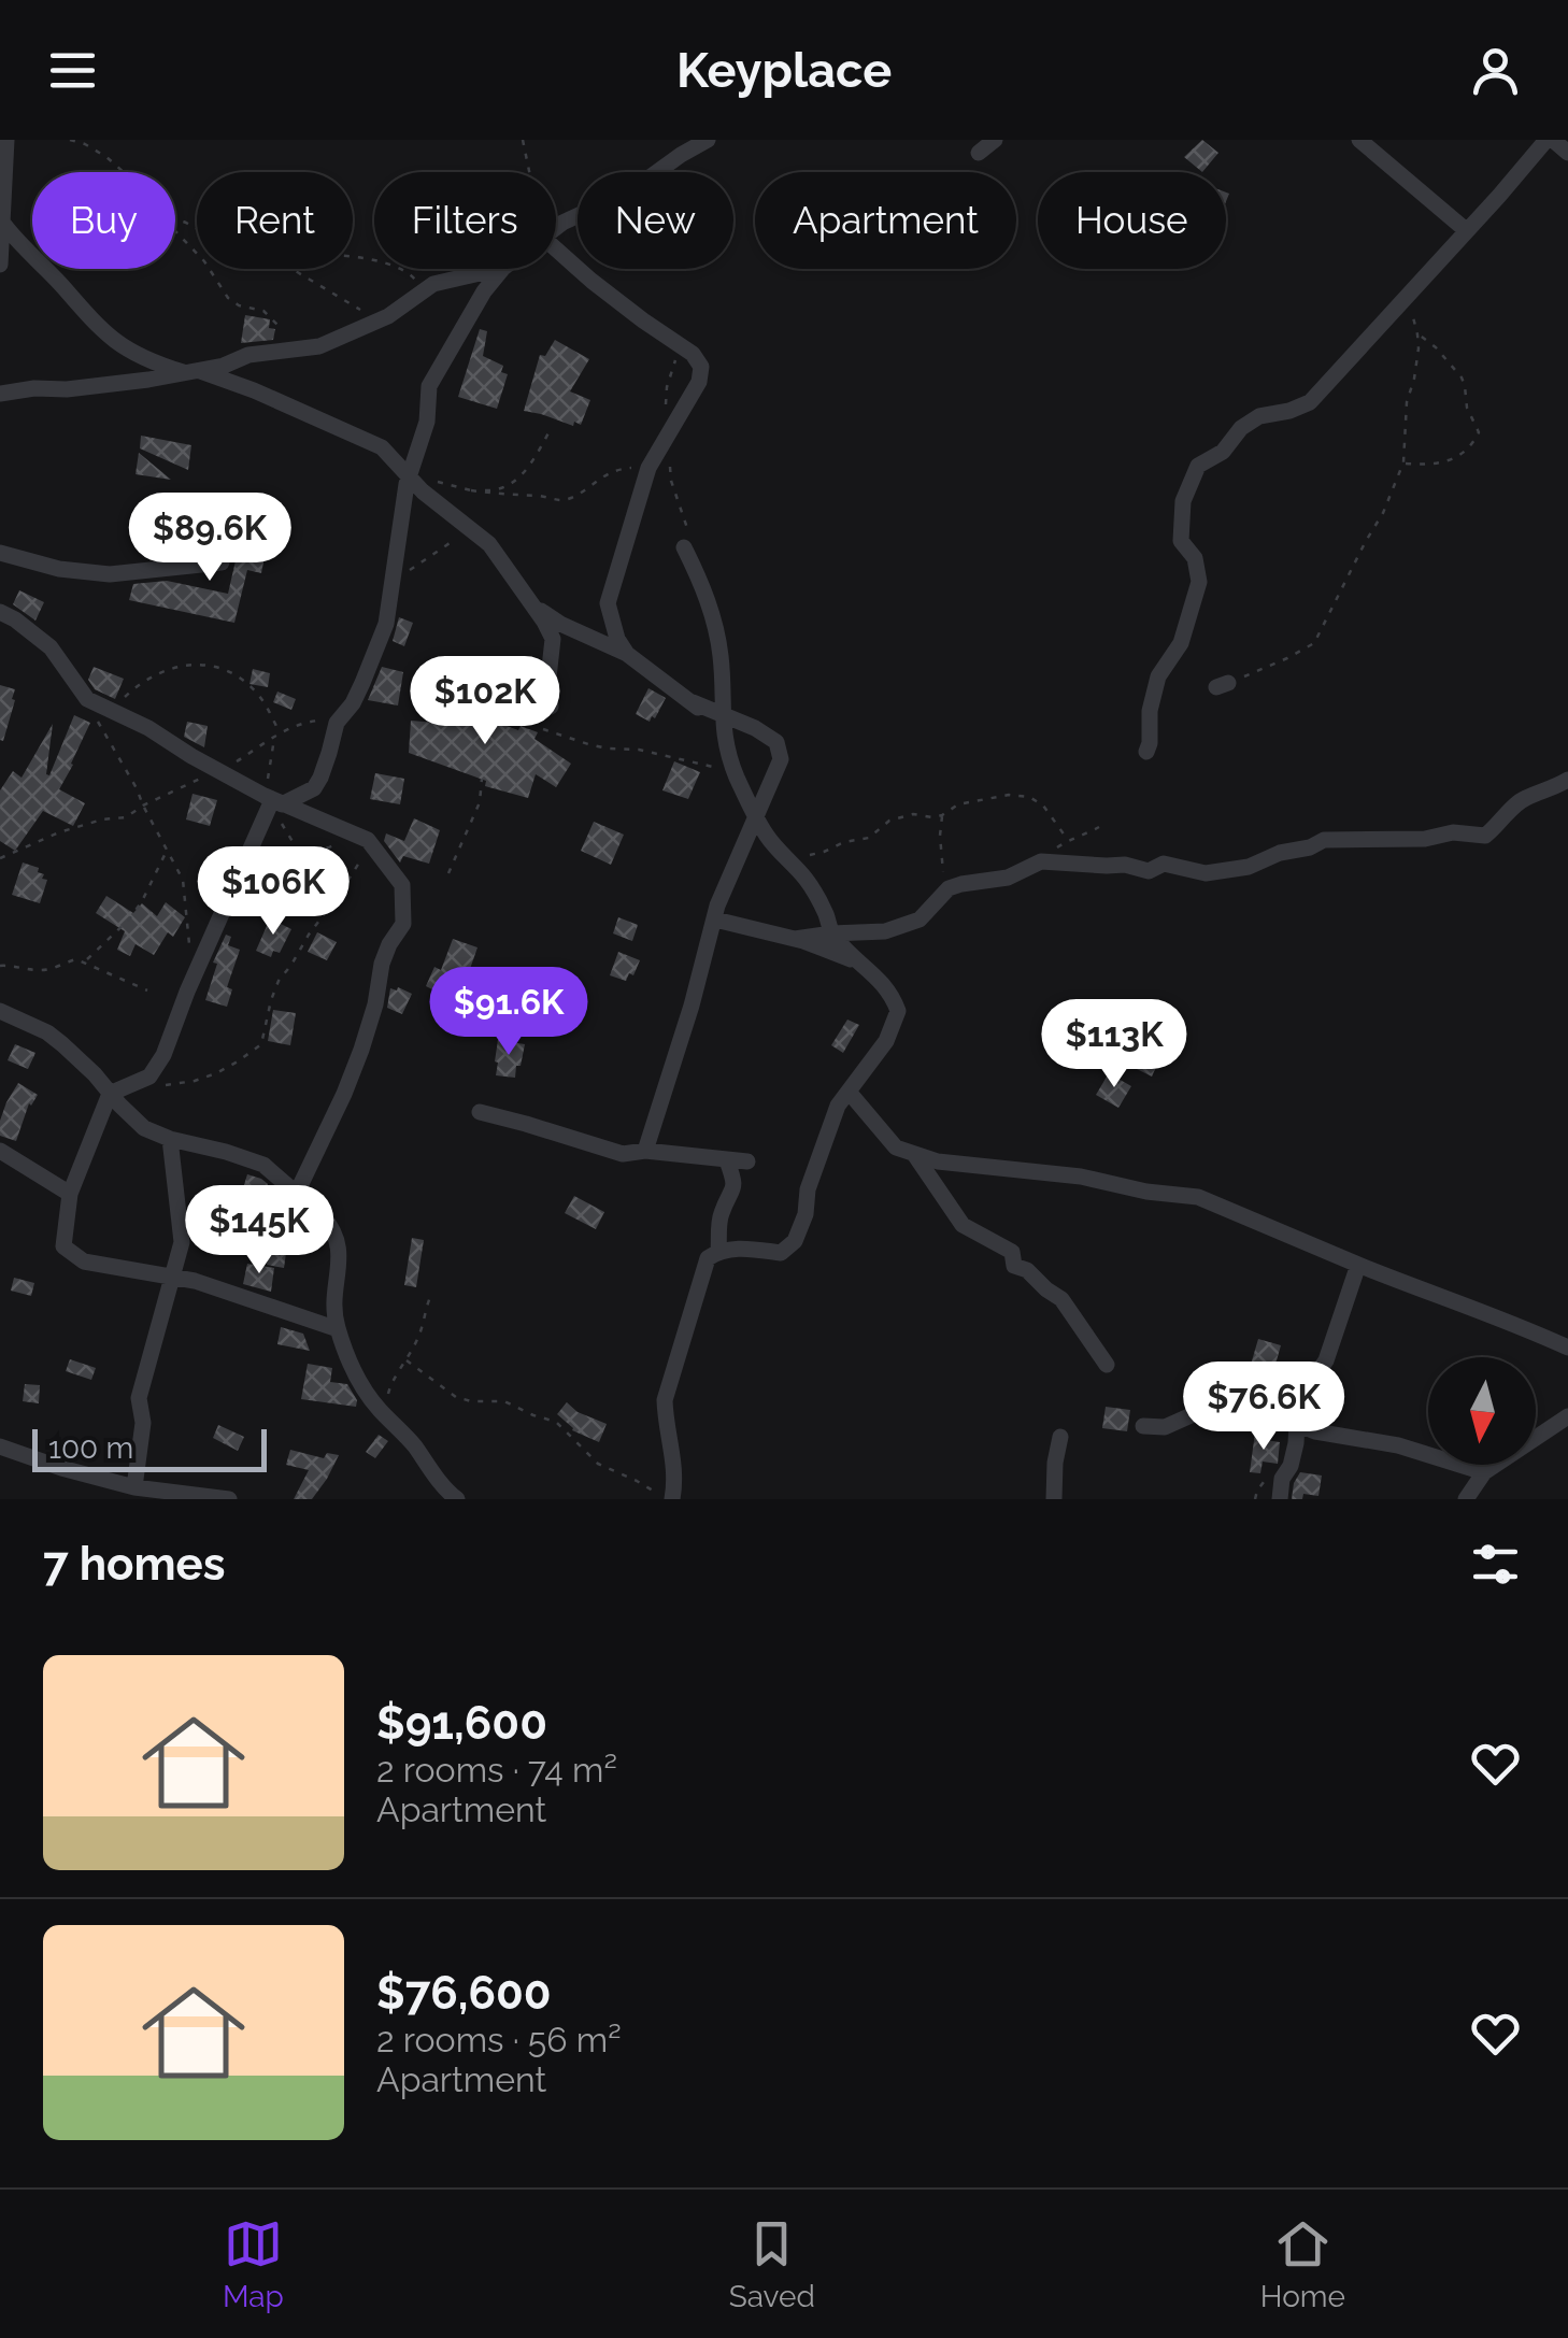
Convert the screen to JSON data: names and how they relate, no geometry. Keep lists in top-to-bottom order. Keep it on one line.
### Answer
{"scale_bar":"100 m","north":"bottom","page":{"header":"Keyplace","chip":["Buy","Rent","Filters","New","Apartment","House"],"price":["$89.6K","$102K","$106K","$91.6K","$113K","$145K","$76.6K"],"scale":"100 m","heading":"7 homes","list":[{"name":"$91,600","note":"2 rooms · 74 m² · Apartment"},{"name":"$76,600","note":"2 rooms · 56 m² · Apartment"}],"tabs":["Map","Saved","Home"]}}
